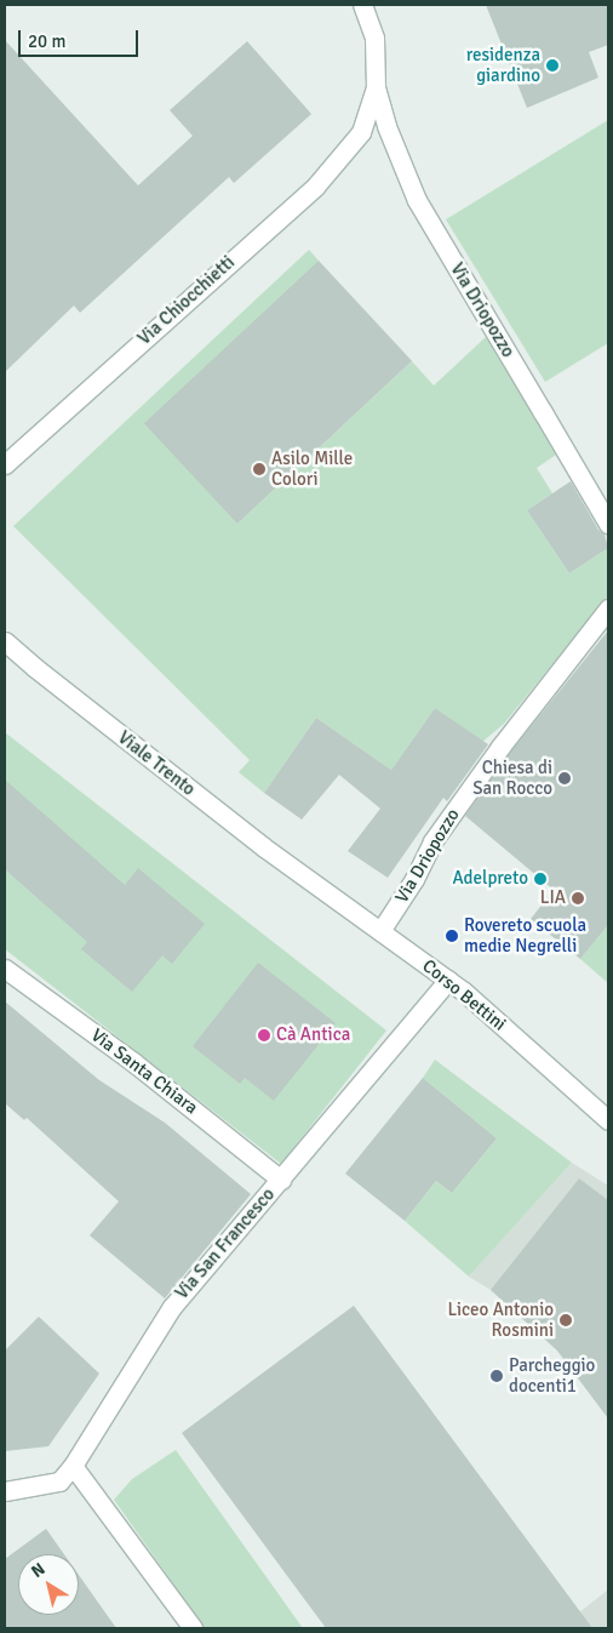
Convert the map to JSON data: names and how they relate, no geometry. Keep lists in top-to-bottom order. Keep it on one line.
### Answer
{"streets":{"street":["Via Chiocchietti","Via Driopozzo","Viale Trento","Corso Bettini","Via Santa Chiara","Via San Francesco"]},"crossings":[["Via Chiocchietti","Via Driopozzo"],["Via Driopozzo","Corso Bettini"],["Viale Trento","Corso Bettini"],["Corso Bettini","Via San Francesco"],["Via Santa Chiara","Via San Francesco"]],"places":["residenza giardino","Asilo Mille Colori","Chiesa di San Rocco","Adelpreto","LIA","Rovereto scuola medie Negrelli","Cà Antica","Liceo Antonio Rosmini","Parcheggio docenti1"],"scale_bar":"20 m","north":"top left"}
